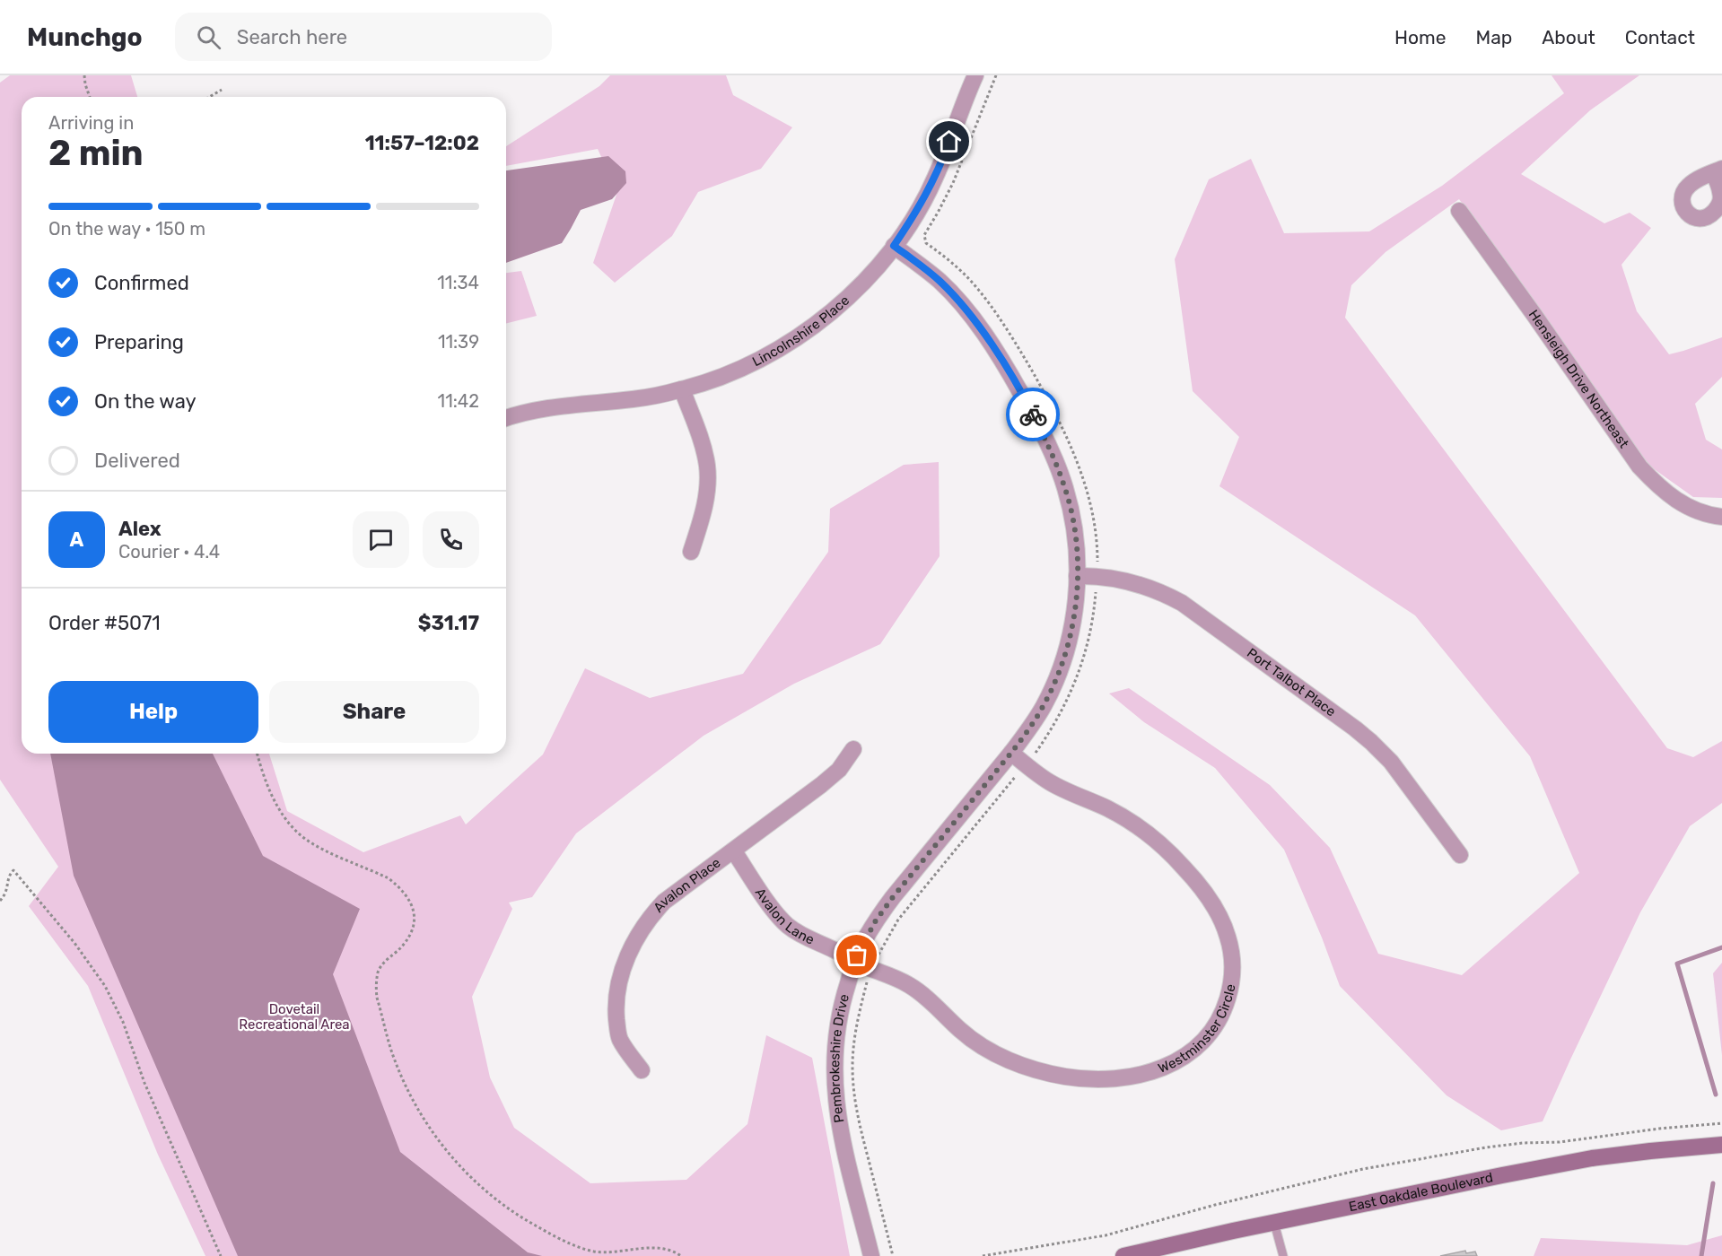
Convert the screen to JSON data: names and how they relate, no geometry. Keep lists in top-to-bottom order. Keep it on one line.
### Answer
{"streets":{"main road":["East Oakdale Boulevard"],"street":["Lincolnshire Place","Hensleigh Drive Northeast","Port Talbot Place","Avalon Place","Avalon Lane","Westminster Circle","Pembrokeshire Drive"]},"crossings":[["Lincolnshire Place","Pembrokeshire Drive"],["Port Talbot Place","Pembrokeshire Drive"],["Avalon Place","Avalon Lane"],["Avalon Lane","Westminster Circle"],["Avalon Lane","Pembrokeshire Drive"],["Westminster Circle","Pembrokeshire Drive"]],"parks":["Dovetail Recreational Area"],"page":{"header":"Munchgo","search":"Search here","nav":["Home","Map","About","Contact"],"heading":["2 min","Arriving in","11:57–12:02"],"panel":["Alex","Courier · 4.4","Order #5071","$31.17"],"bar":"On the way · 150 m","list":[["Confirmed","11:34"],["Preparing","11:39"],["On the way","11:42"],"Delivered"],"round":"A","buttons":["Help","Share"]}}
